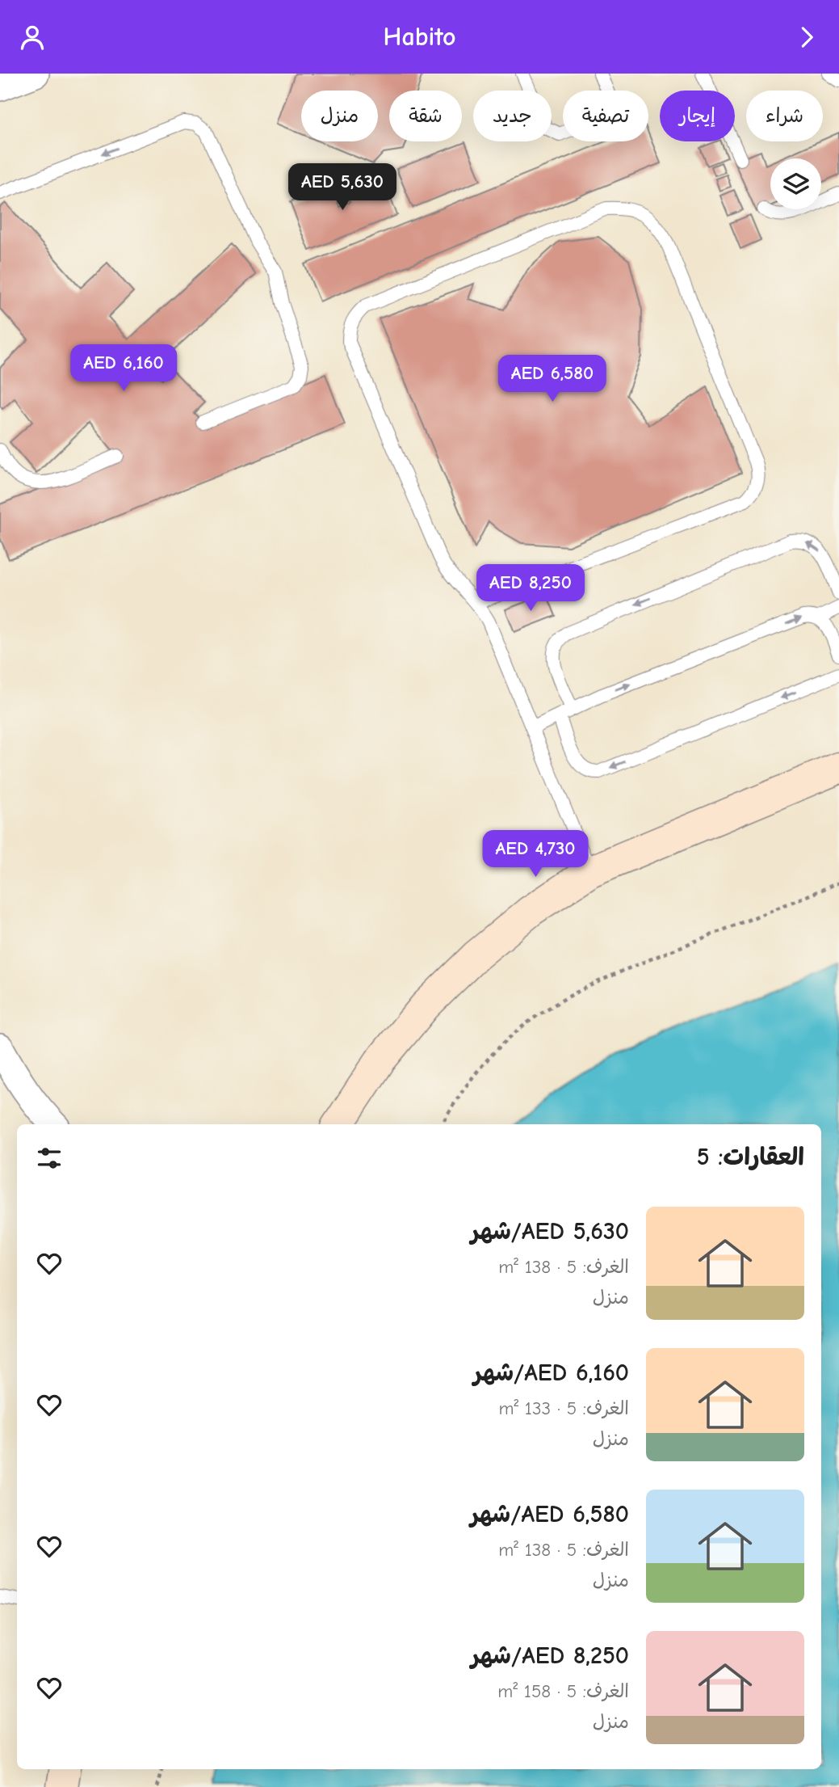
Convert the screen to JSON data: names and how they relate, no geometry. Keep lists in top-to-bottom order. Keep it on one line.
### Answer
{"page":{"header":"Habito","chip":["شراء","إيجار","تصفية","جديد","شقة","منزل"],"price":["AED 5,630","AED 6,160","AED 6,580","AED 8,250","AED 4,730"],"heading":"العقارات: 5","list":[{"name":"AED 5,630/شهر","note":"الغرف: 5 · 138 m² · منزل"},{"name":"AED 6,160/شهر","note":"الغرف: 5 · 133 m² · منزل"},{"name":"AED 6,580/شهر","note":"الغرف: 5 · 138 m² · منزل"},{"name":"AED 8,250/شهر","note":"الغرف: 5 · 158 m² · منزل"}]}}
